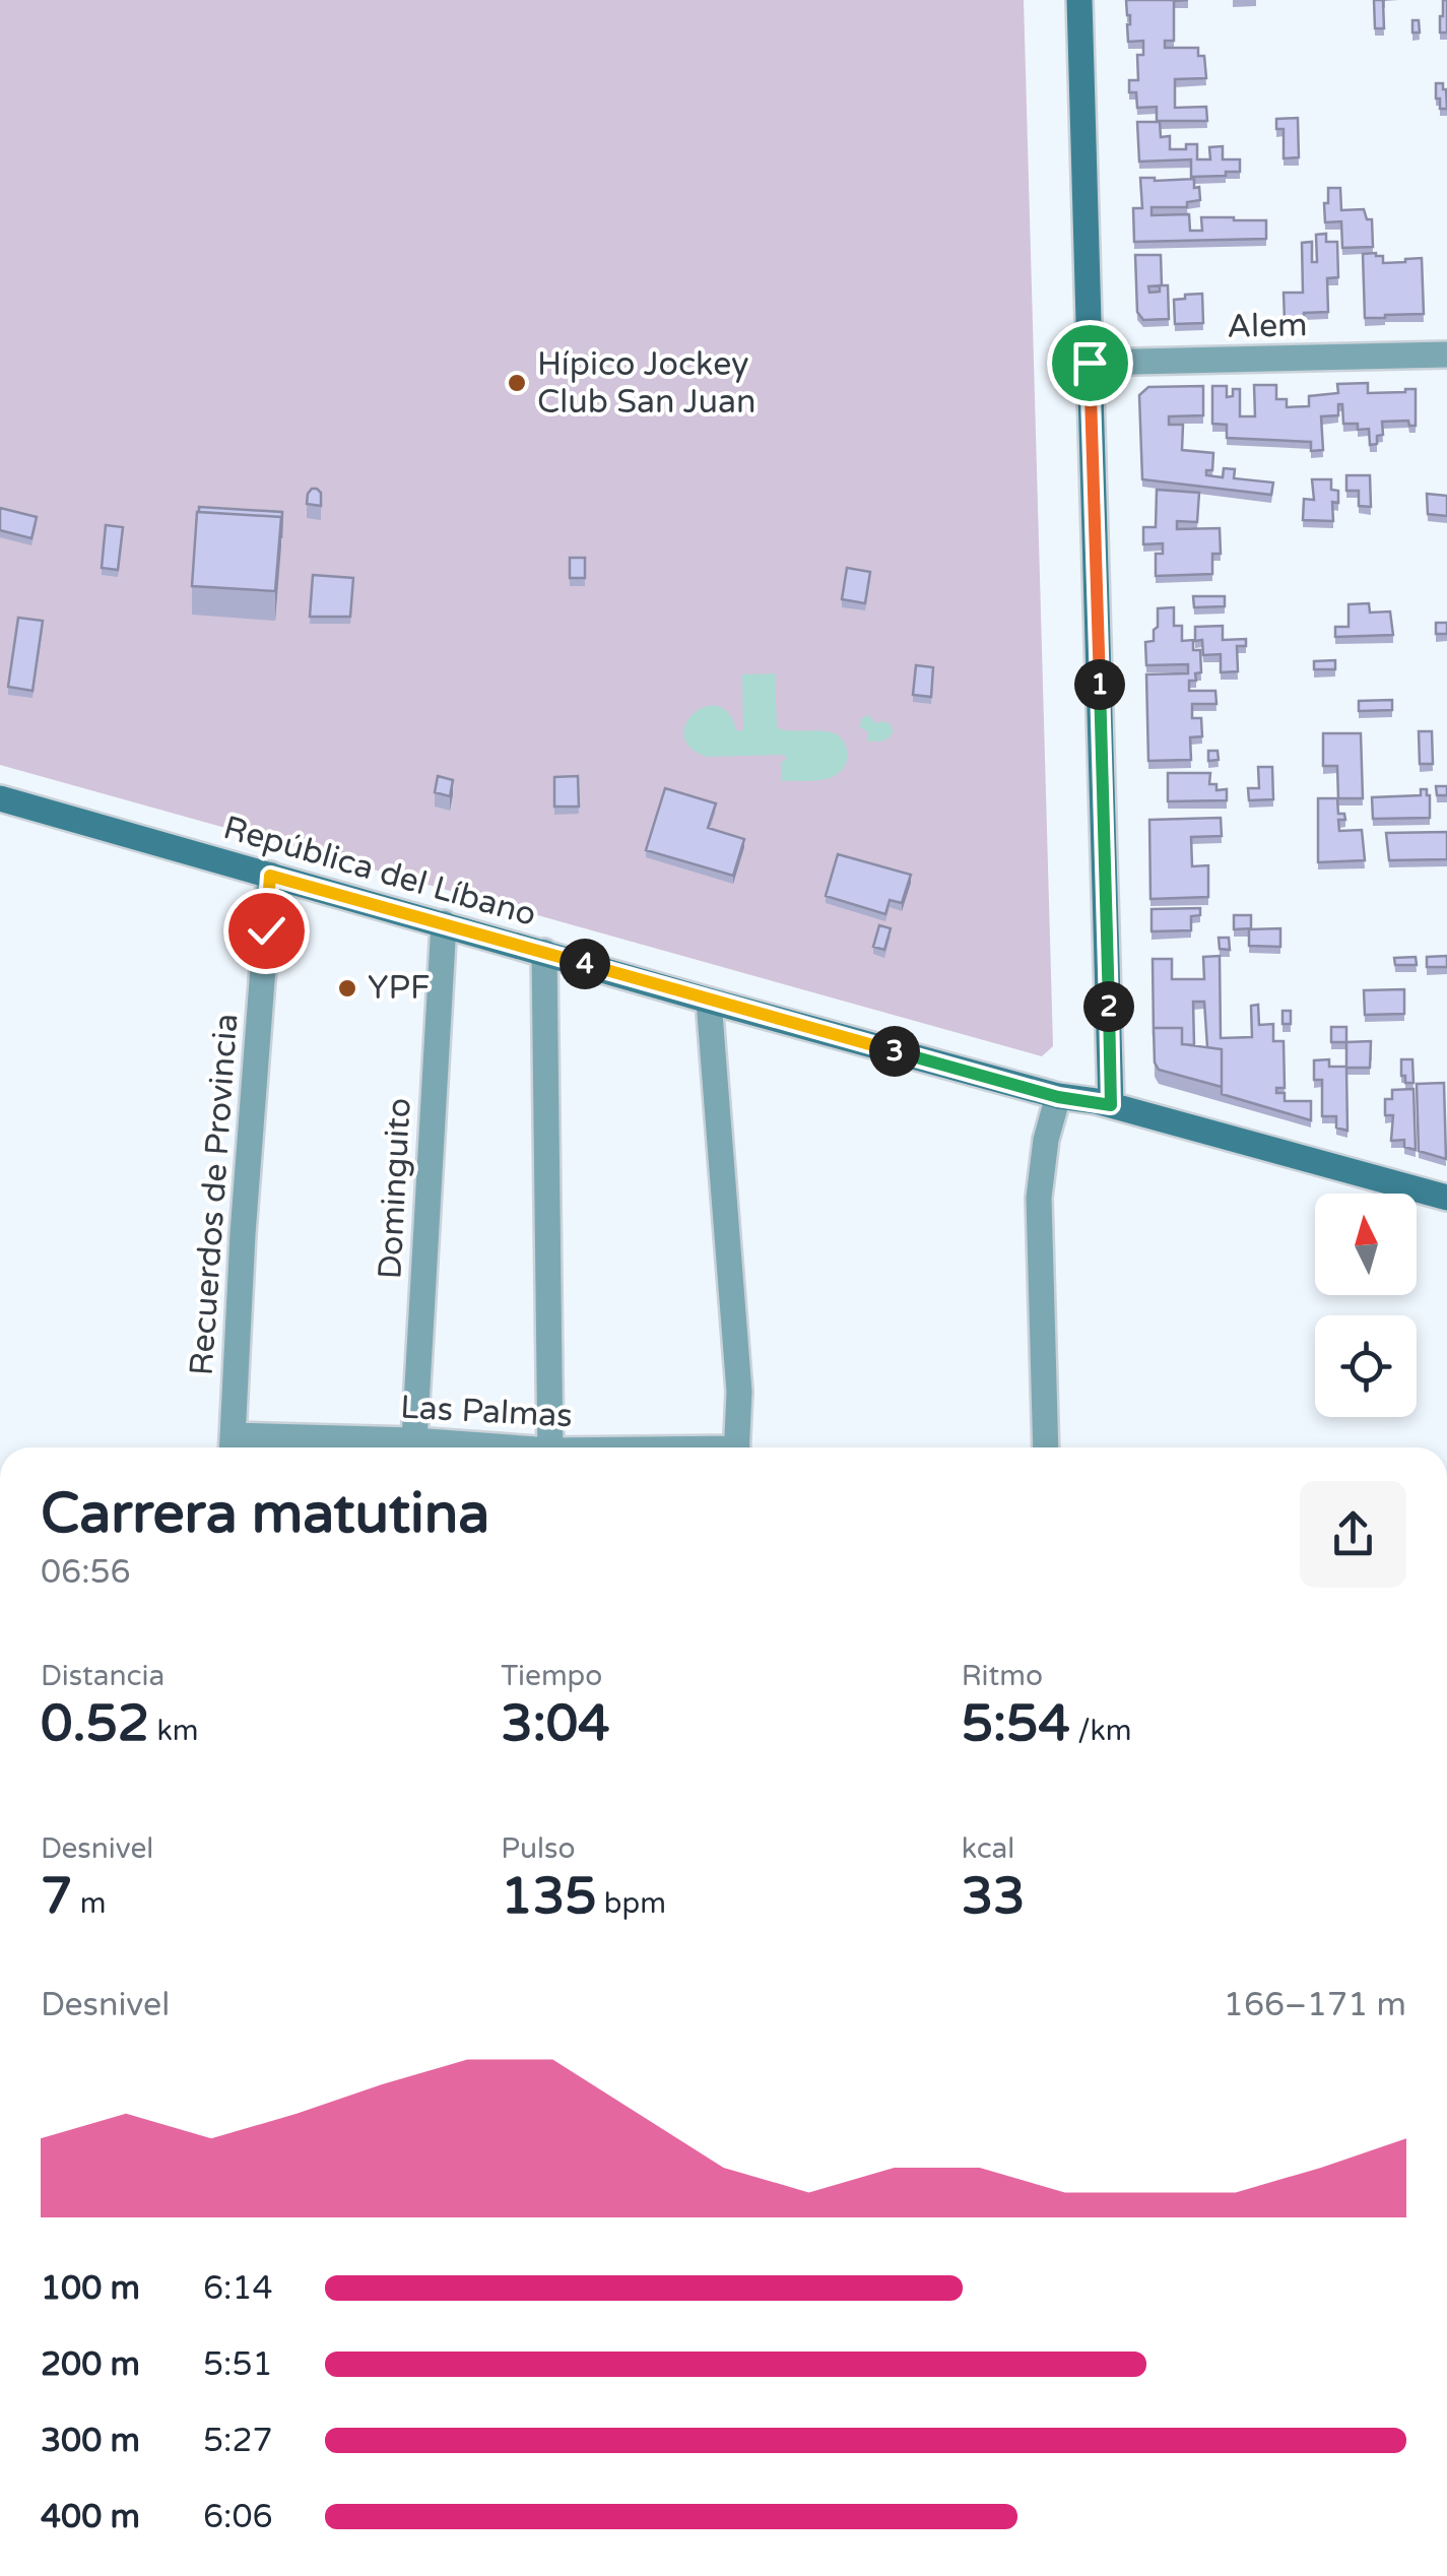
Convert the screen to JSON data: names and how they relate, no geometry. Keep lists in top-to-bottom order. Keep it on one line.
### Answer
{"streets":{"main road":["República del Líbano"],"street":["Alem","Dominguito","Recuerdos de Provincia","Las Palmas"]},"crossings":[["República del Líbano","Dominguito"],["República del Líbano","Recuerdos de Provincia"],["Recuerdos de Provincia","Las Palmas"]],"places":["Hípico Jockey Club San Juan","YPF"],"north":"top","page":{"pins":["1","4","2","3"],"heading":["Carrera matutina","06:56"],"stats":[["Distancia","0.52 km"],["Tiempo","3:04"],["Ritmo","5:54 /km"],["Desnivel","7 m"],["Pulso","135 bpm"],["kcal","33"]],"chart":["Desnivel","166–171 m"],"list":[{"name":"100 m","note":"6:14"},{"name":"200 m","note":"5:51"},{"name":"300 m","note":"5:27"},{"name":"400 m","note":"6:06"}]}}
